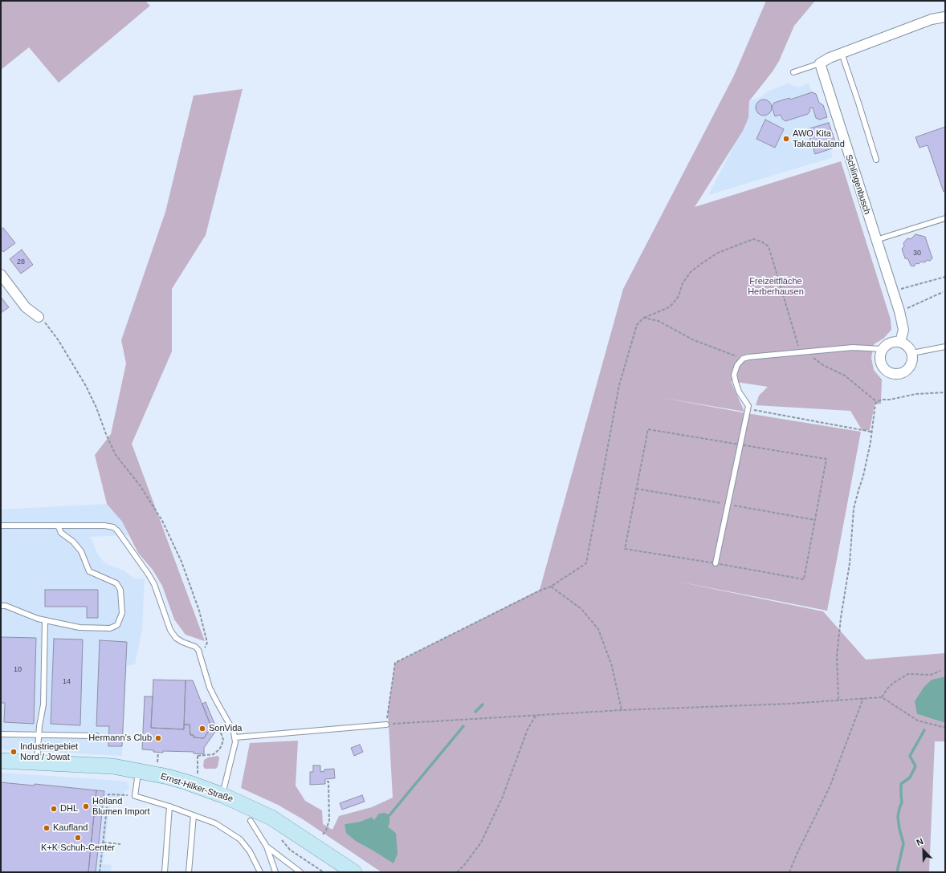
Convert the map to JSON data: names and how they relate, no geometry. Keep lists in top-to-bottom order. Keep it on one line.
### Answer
{"streets":{"main road":["Ernst-Hilker-Straße"],"street":["Schlingenbusch"]},"parks":["Freizeitfläche Herberhausen"],"places":["AWO Kita Takatukaland","SonVida","Hermann’s Club","Industriegebiet Nord / Jowat","Holland Blumen Import","DHL","Kaufland","K+K Schuh-Center"],"house_numbers":["30","28","10","14"],"north":"top left"}
